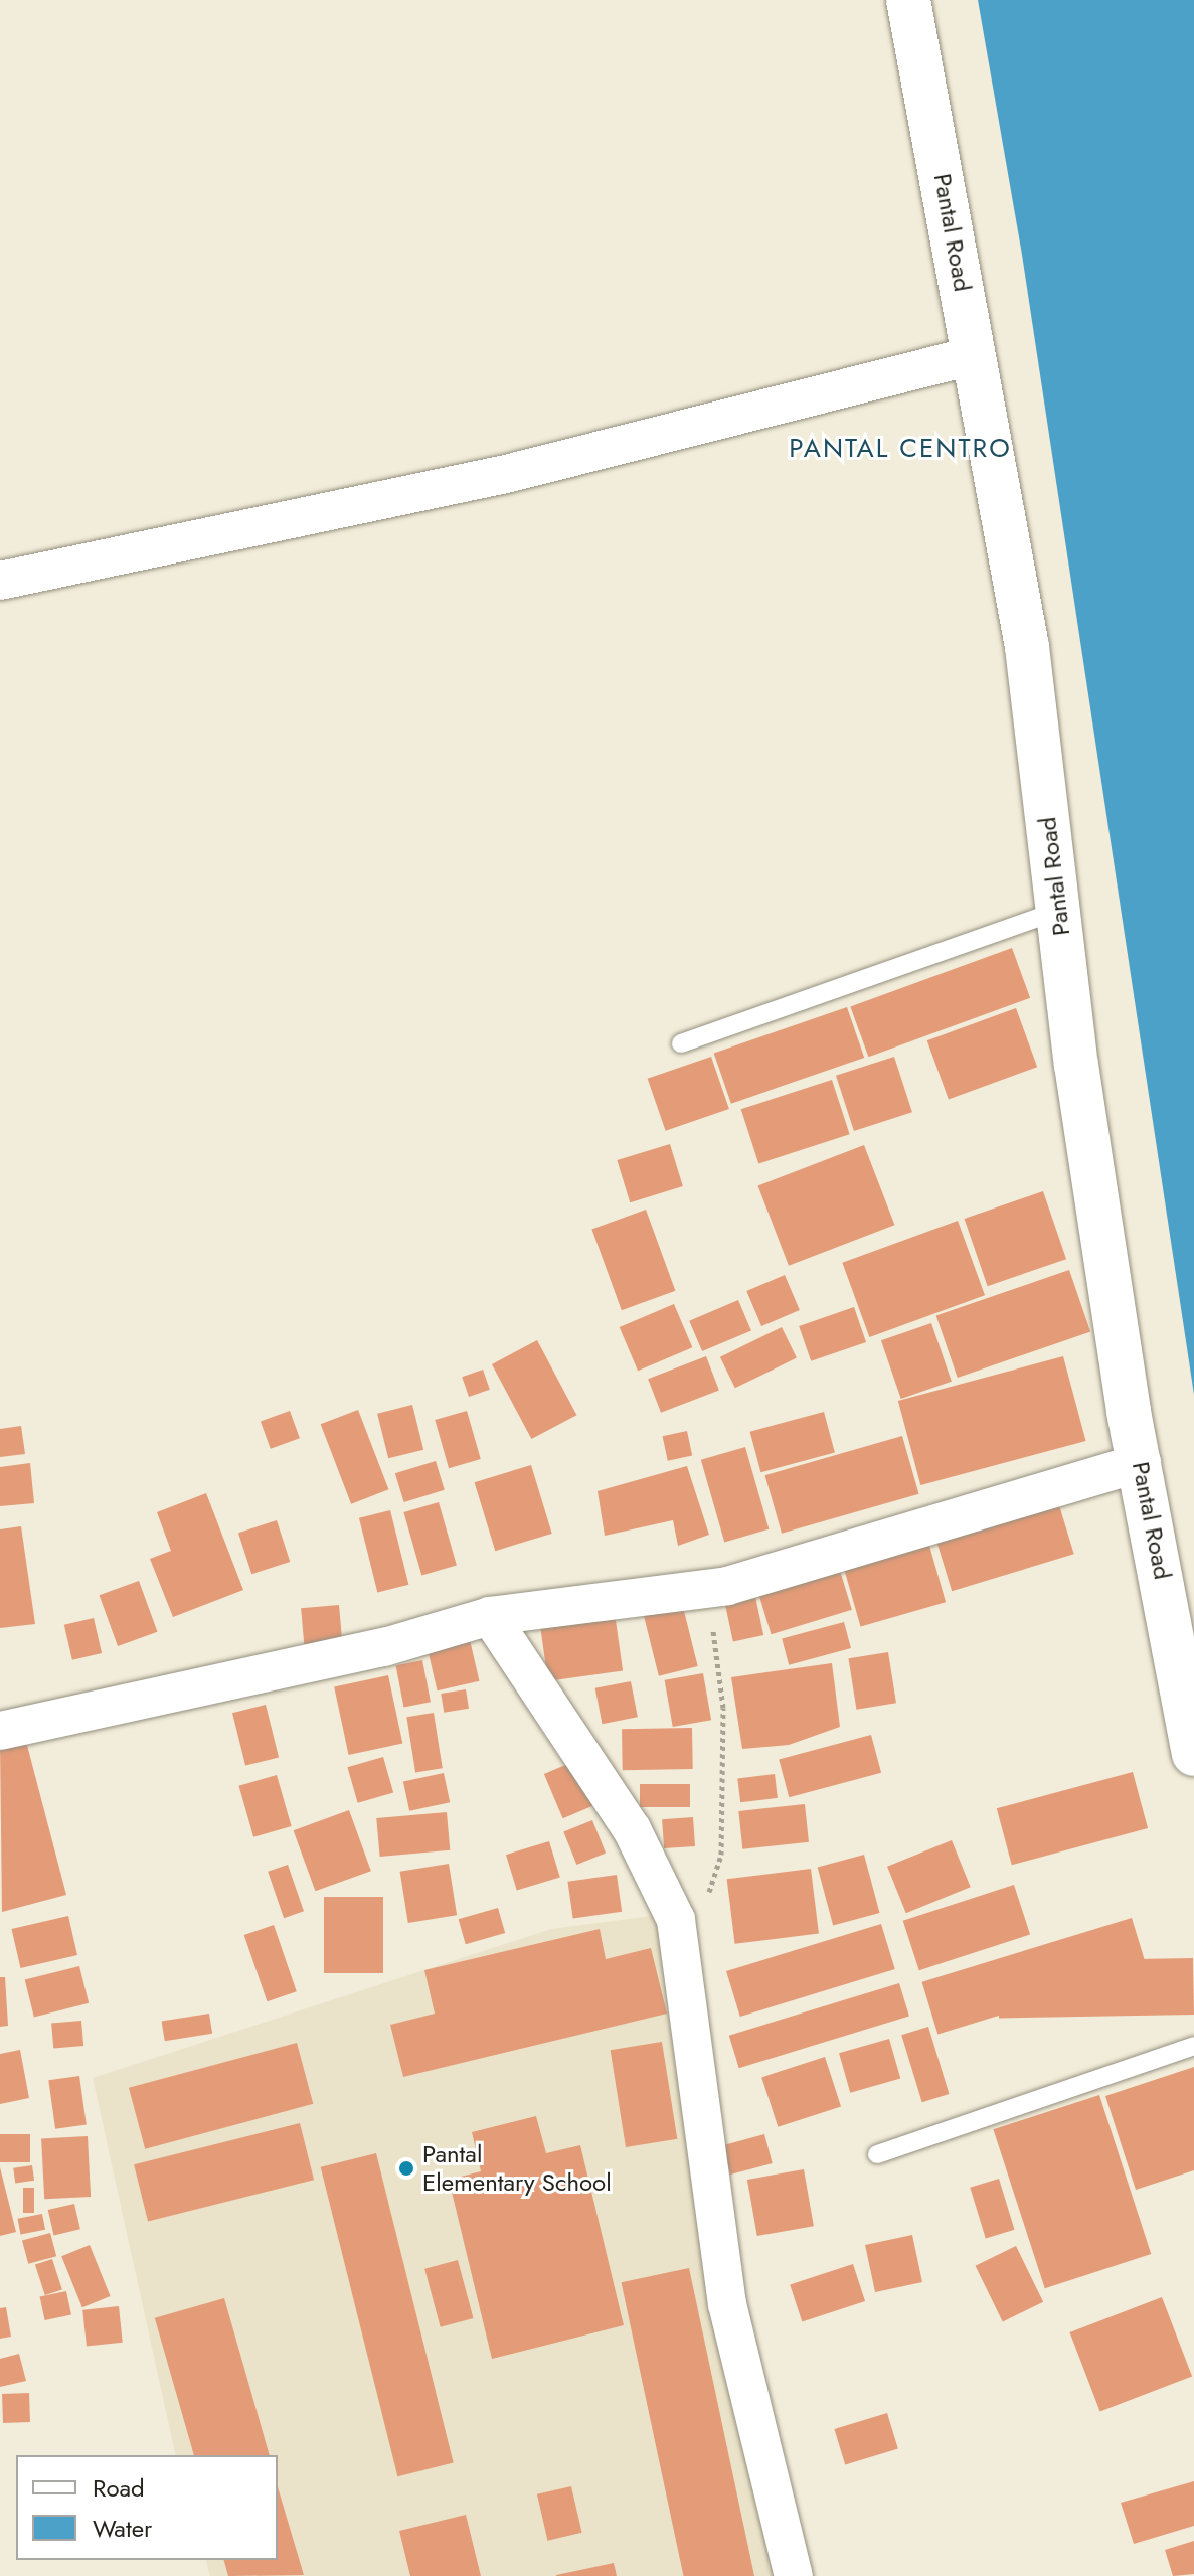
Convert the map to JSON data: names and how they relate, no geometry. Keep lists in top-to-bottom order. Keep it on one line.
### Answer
{"streets":{"street":["Pantal Road"]},"districts":["PANTAL CENTRO"],"places":["Pantal Elementary School"],"legend":["Road","Water"]}
